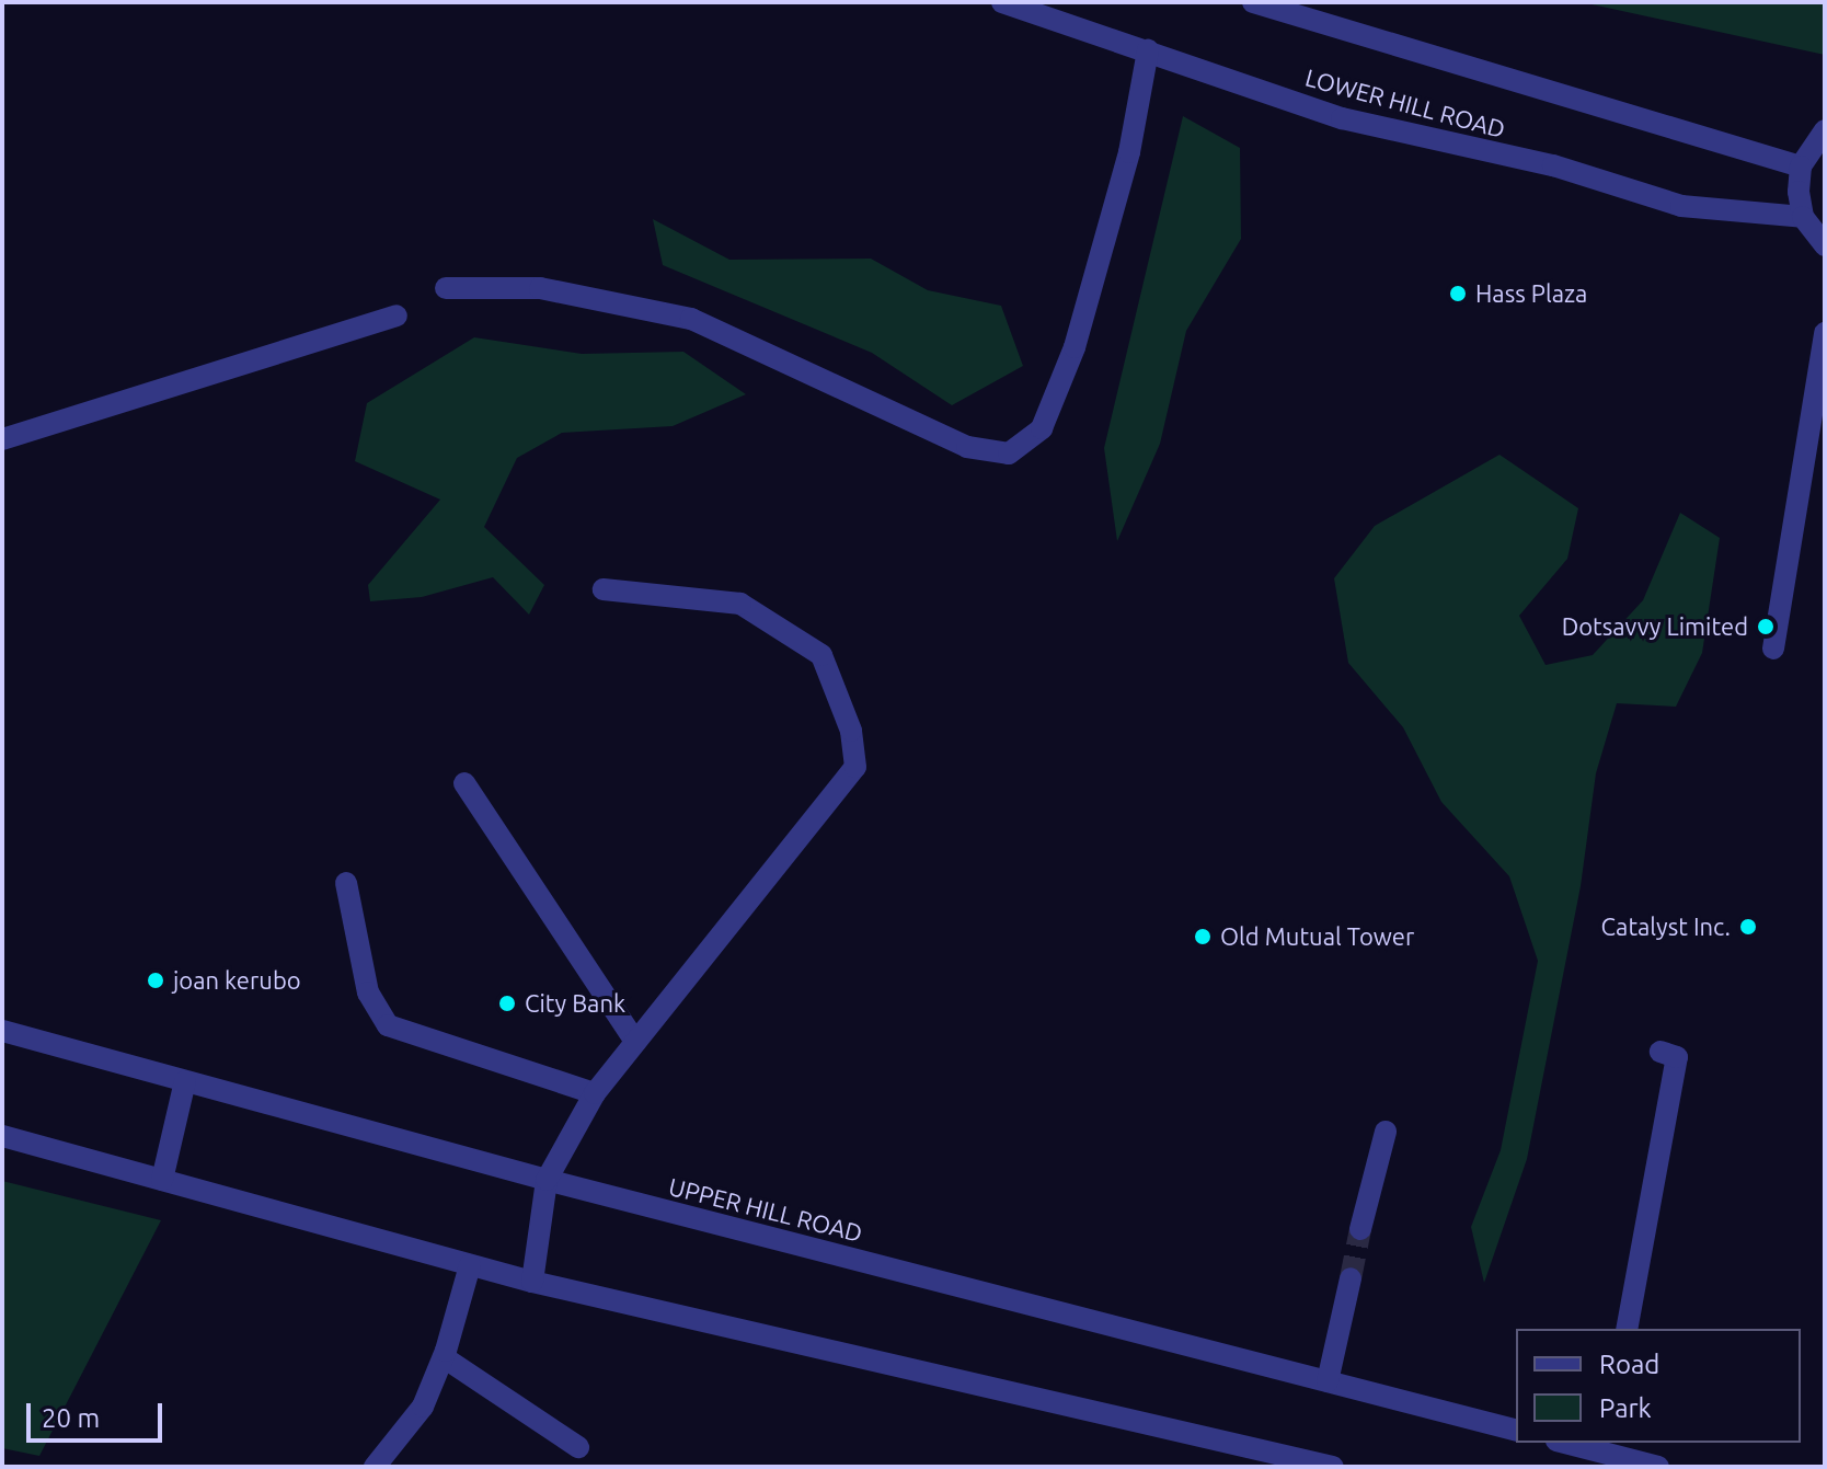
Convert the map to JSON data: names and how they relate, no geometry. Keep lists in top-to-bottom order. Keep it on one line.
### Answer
{"streets":{"street":["LOWER HILL ROAD","UPPER HILL ROAD"]},"places":["Hass Plaza","Dotsavvy Limited","Catalyst Inc.","Old Mutual Tower","joan kerubo","City Bank"],"legend":["Road","Park"],"scale_bar":"20 m"}
